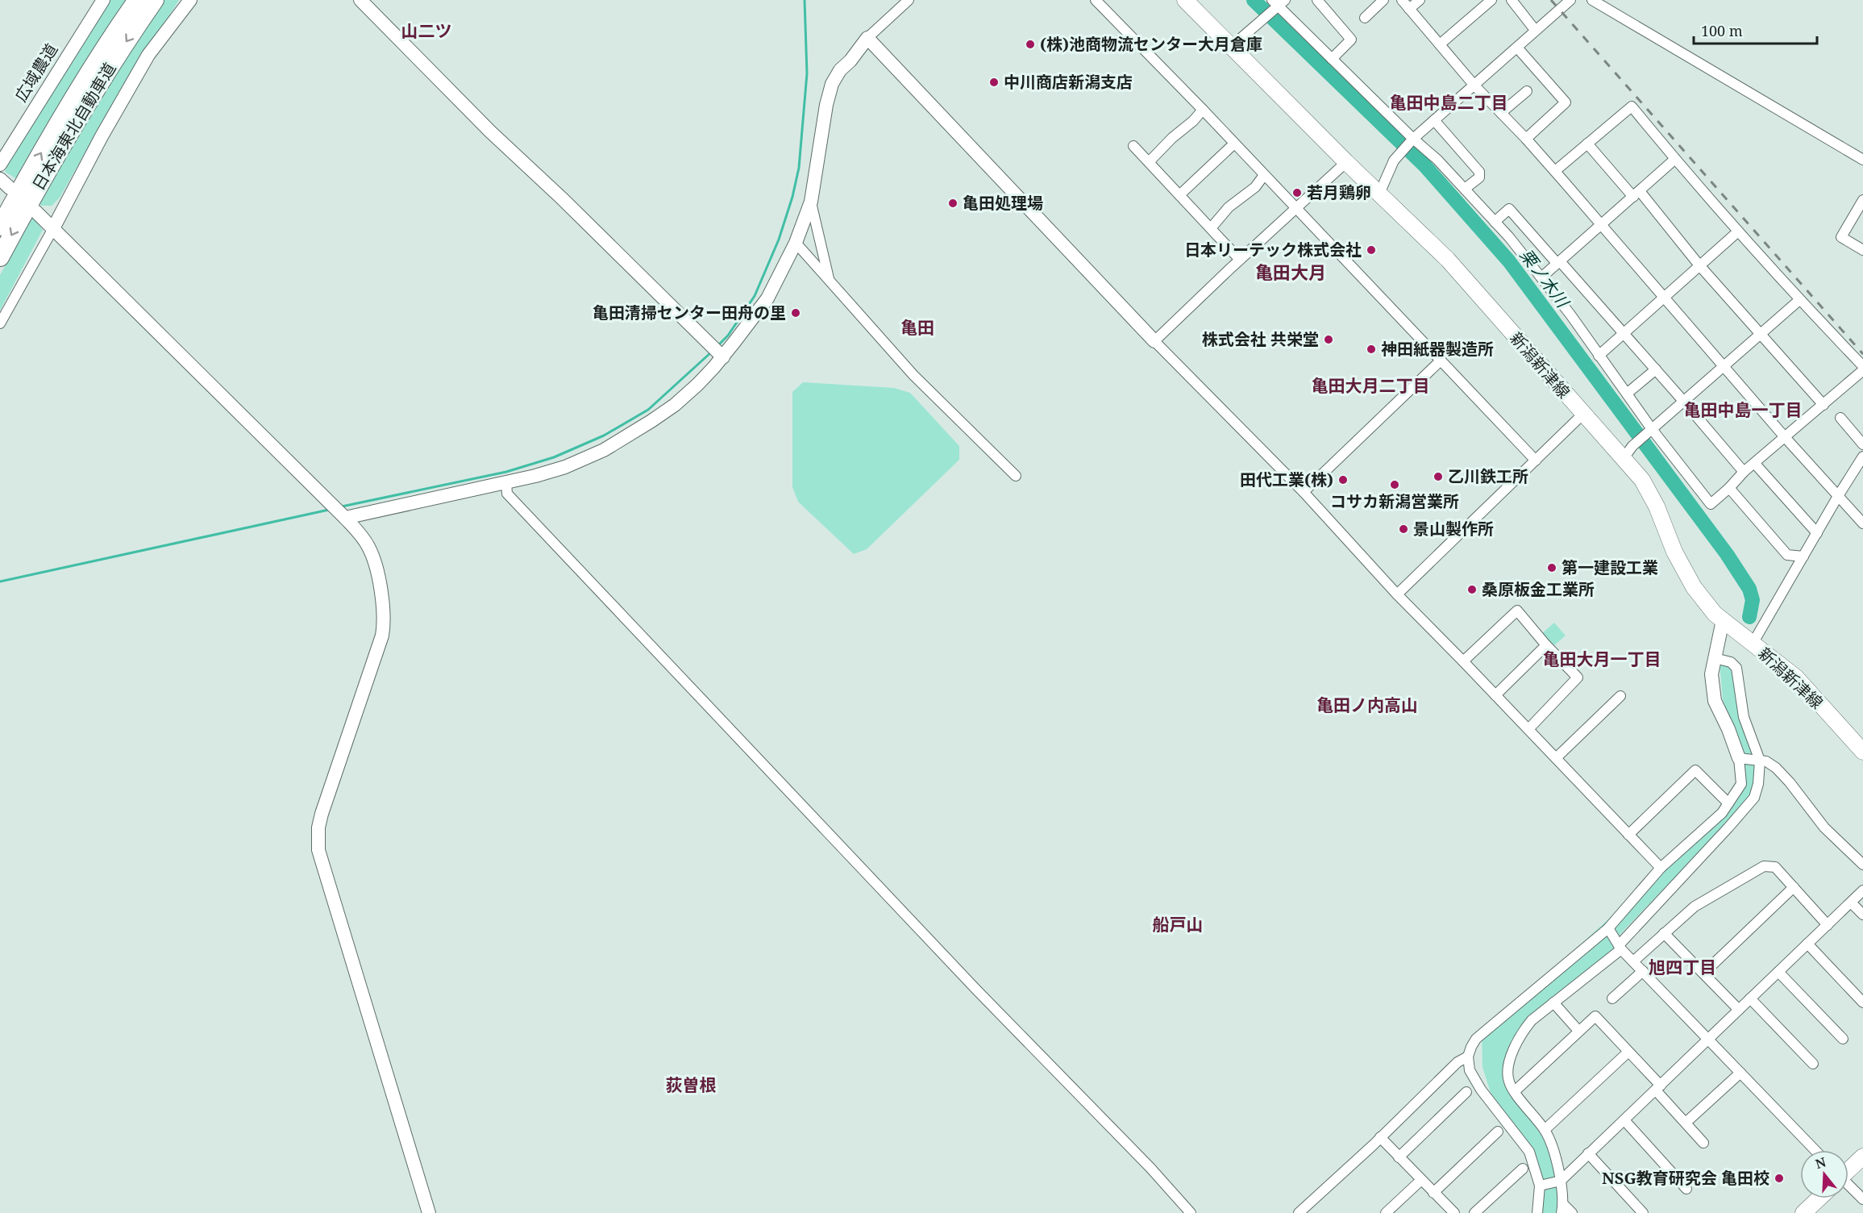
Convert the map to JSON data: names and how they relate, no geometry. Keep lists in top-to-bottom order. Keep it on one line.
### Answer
{"streets":{"highway":["日本海東北自動車道"],"main road":["新潟新津線"],"street":["広域農道"]},"districts":["山二ツ","亀田中島二丁目","亀田大月","亀田","亀田大月二丁目","亀田中島一丁目","亀田大月一丁目","亀田ノ内高山","船戸山","旭四丁目","荻曽根"],"water":["栗ノ木川"],"places":["(株)池商物流センター大月倉庫","中川商店新潟支店","若月鶏卵","亀田処理場","日本リーテック株式会社","亀田清掃センター田舟の里","株式会社 共栄堂","神田紙器製造所","乙川鉄工所","田代工業(株)","コサカ新潟営業所","景山製作所","第一建設工業","桑原板金工業所","NSG教育研究会 亀田校"],"scale_bar":"100 m","north":"top"}
